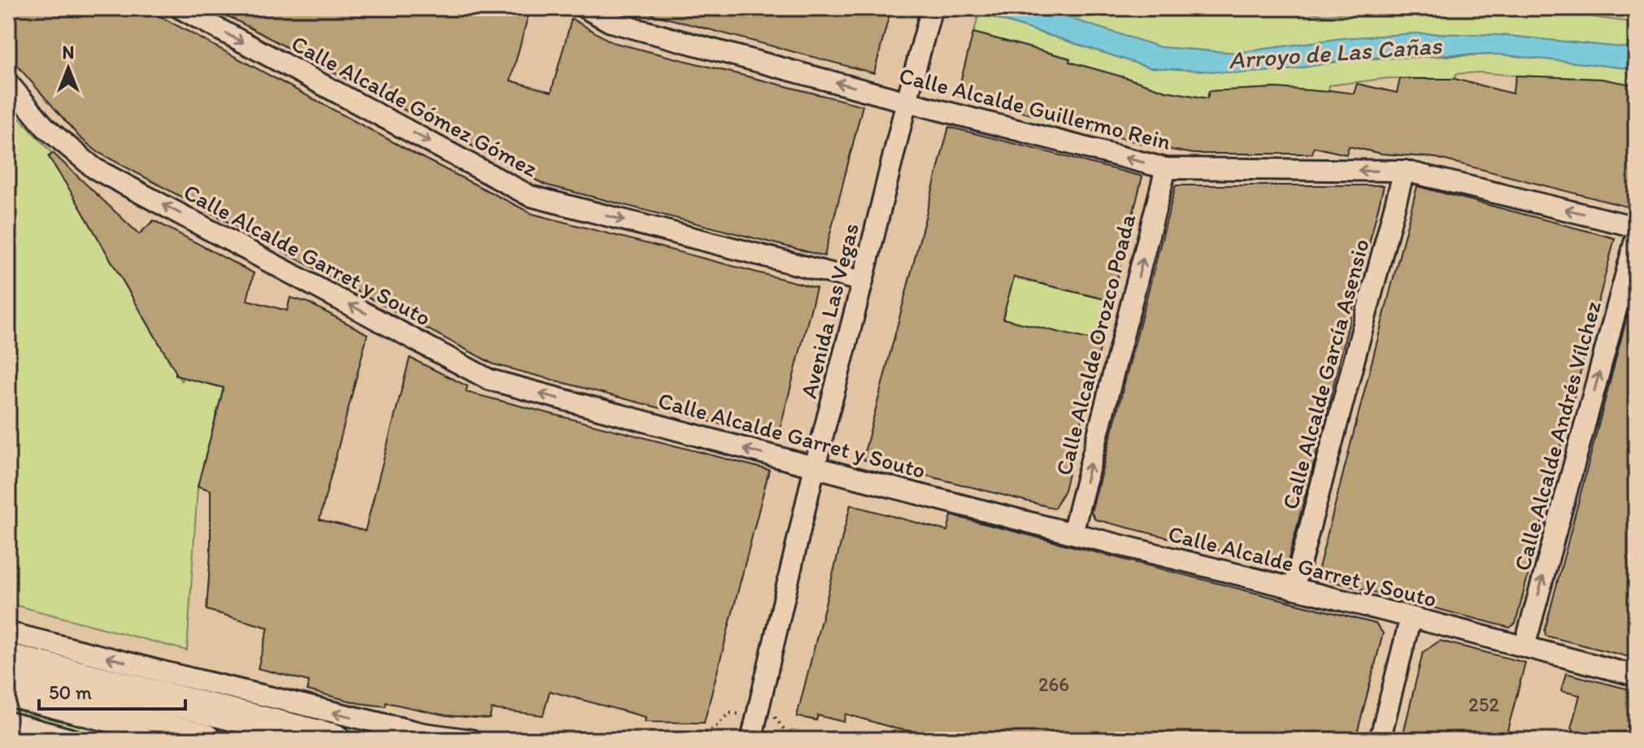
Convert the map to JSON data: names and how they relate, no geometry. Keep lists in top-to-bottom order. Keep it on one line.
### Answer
{"streets":{"street":["Calle Alcalde Gómez Gómez","Calle Alcalde Guillermo Rein","Calle Alcalde Garret y Souto","Avenida Las Vegas","Calle Alcalde Orozco Poada","Calle Alcalde García Asensio","Calle Alcalde Andrés Vílchez"]},"crossings":[["Calle Alcalde Gómez Gómez","Avenida Las Vegas"],["Calle Alcalde Guillermo Rein","Avenida Las Vegas"],["Calle Alcalde Guillermo Rein","Calle Alcalde Orozco Poada"],["Calle Alcalde Guillermo Rein","Calle Alcalde García Asensio"],["Calle Alcalde Garret y Souto","Avenida Las Vegas"],["Calle Alcalde Garret y Souto","Calle Alcalde Orozco Poada"],["Calle Alcalde Garret y Souto","Calle Alcalde García Asensio"],["Calle Alcalde Garret y Souto","Calle Alcalde Andrés Vílchez"]],"one_way":["Calle Alcalde Gómez Gómez","Calle Alcalde Guillermo Rein","Calle Alcalde Garret y Souto","Calle Alcalde Orozco Poada","Calle Alcalde Andrés Vílchez"],"water":["Arroyo de Las Cañas"],"house_numbers":["266","252"],"scale_bar":"50 m","north":"top"}
